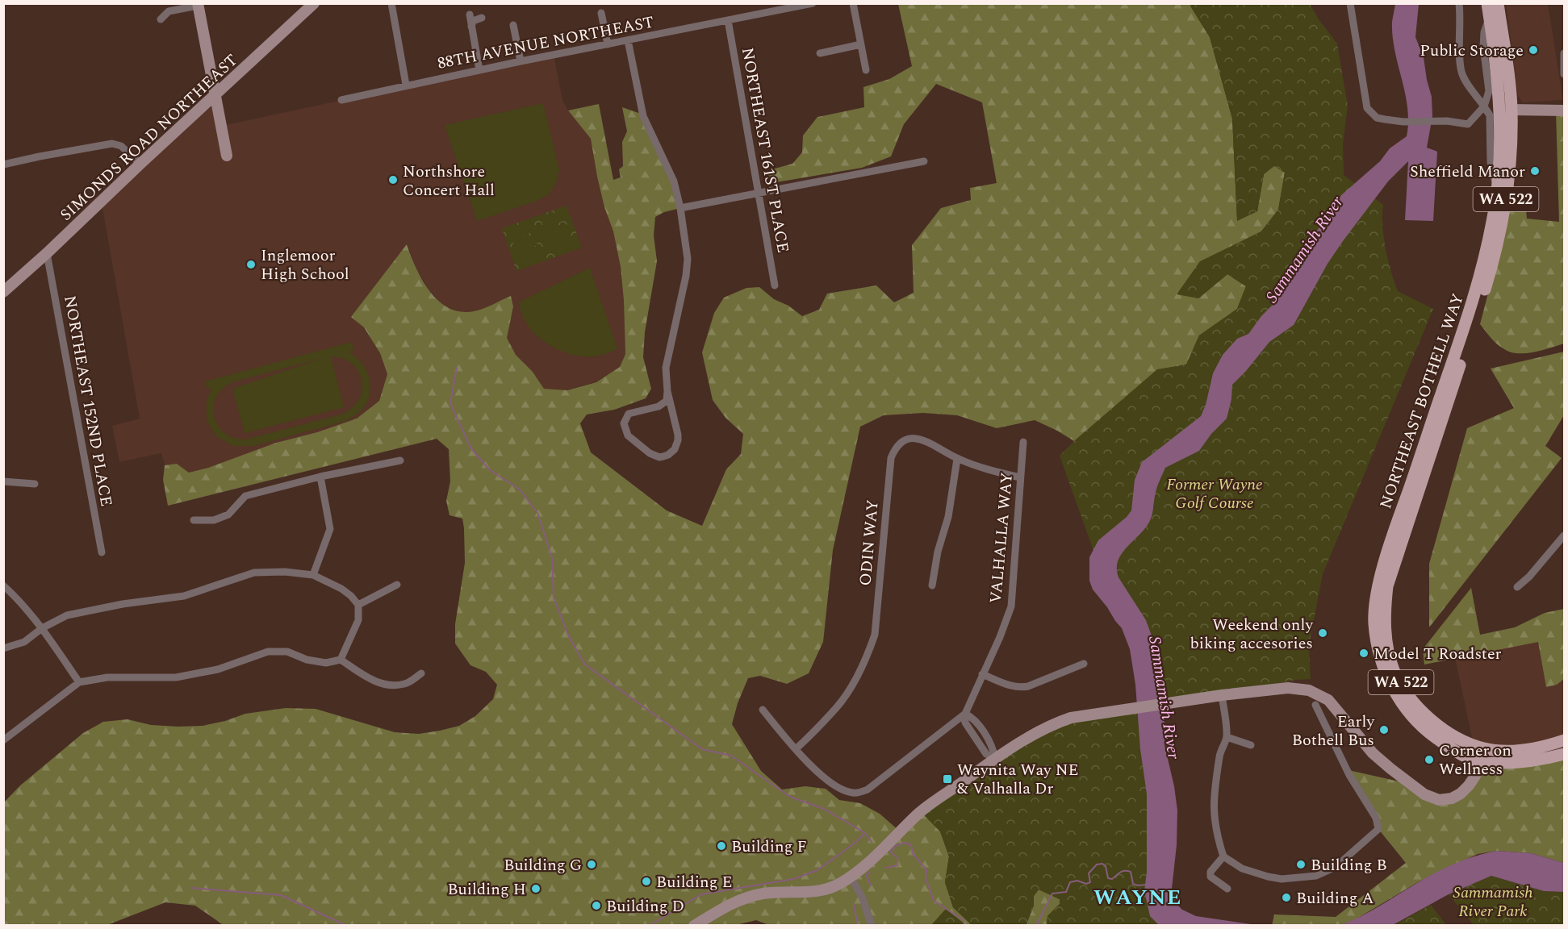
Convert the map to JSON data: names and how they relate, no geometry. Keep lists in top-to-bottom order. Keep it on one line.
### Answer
{"streets":{"main road":["SIMONDS ROAD NORTHEAST","WA 522","NORTHEAST BOTHELL WAY"],"street":["88TH AVENUE NORTHEAST","NORTHEAST 161ST PLACE","NORTHEAST 152ND PLACE","VALHALLA WAY","ODIN WAY"]},"crossings":[["88TH AVENUE NORTHEAST","NORTHEAST 161ST PLACE"],["SIMONDS ROAD NORTHEAST","NORTHEAST 152ND PLACE"],["WA 522","NORTHEAST BOTHELL WAY"],["VALHALLA WAY","ODIN WAY"]],"districts":["WAYNE"],"water":["Sammamish River"],"parks":["Former Wayne Golf Course","Sammamish River Park"],"places":{"other":["Public Storage","Sheffield Manor","Northshore Concert Hall","Inglemoor High School","Weekend only biking accesories","Model T Roadster","Early Bothell Bus","Corner on Wellness","Building F","Building G","Building B","Building E","Building H","Building A","Building D"],"transit":["Waynita Way NE & Valhalla Dr"]}}
